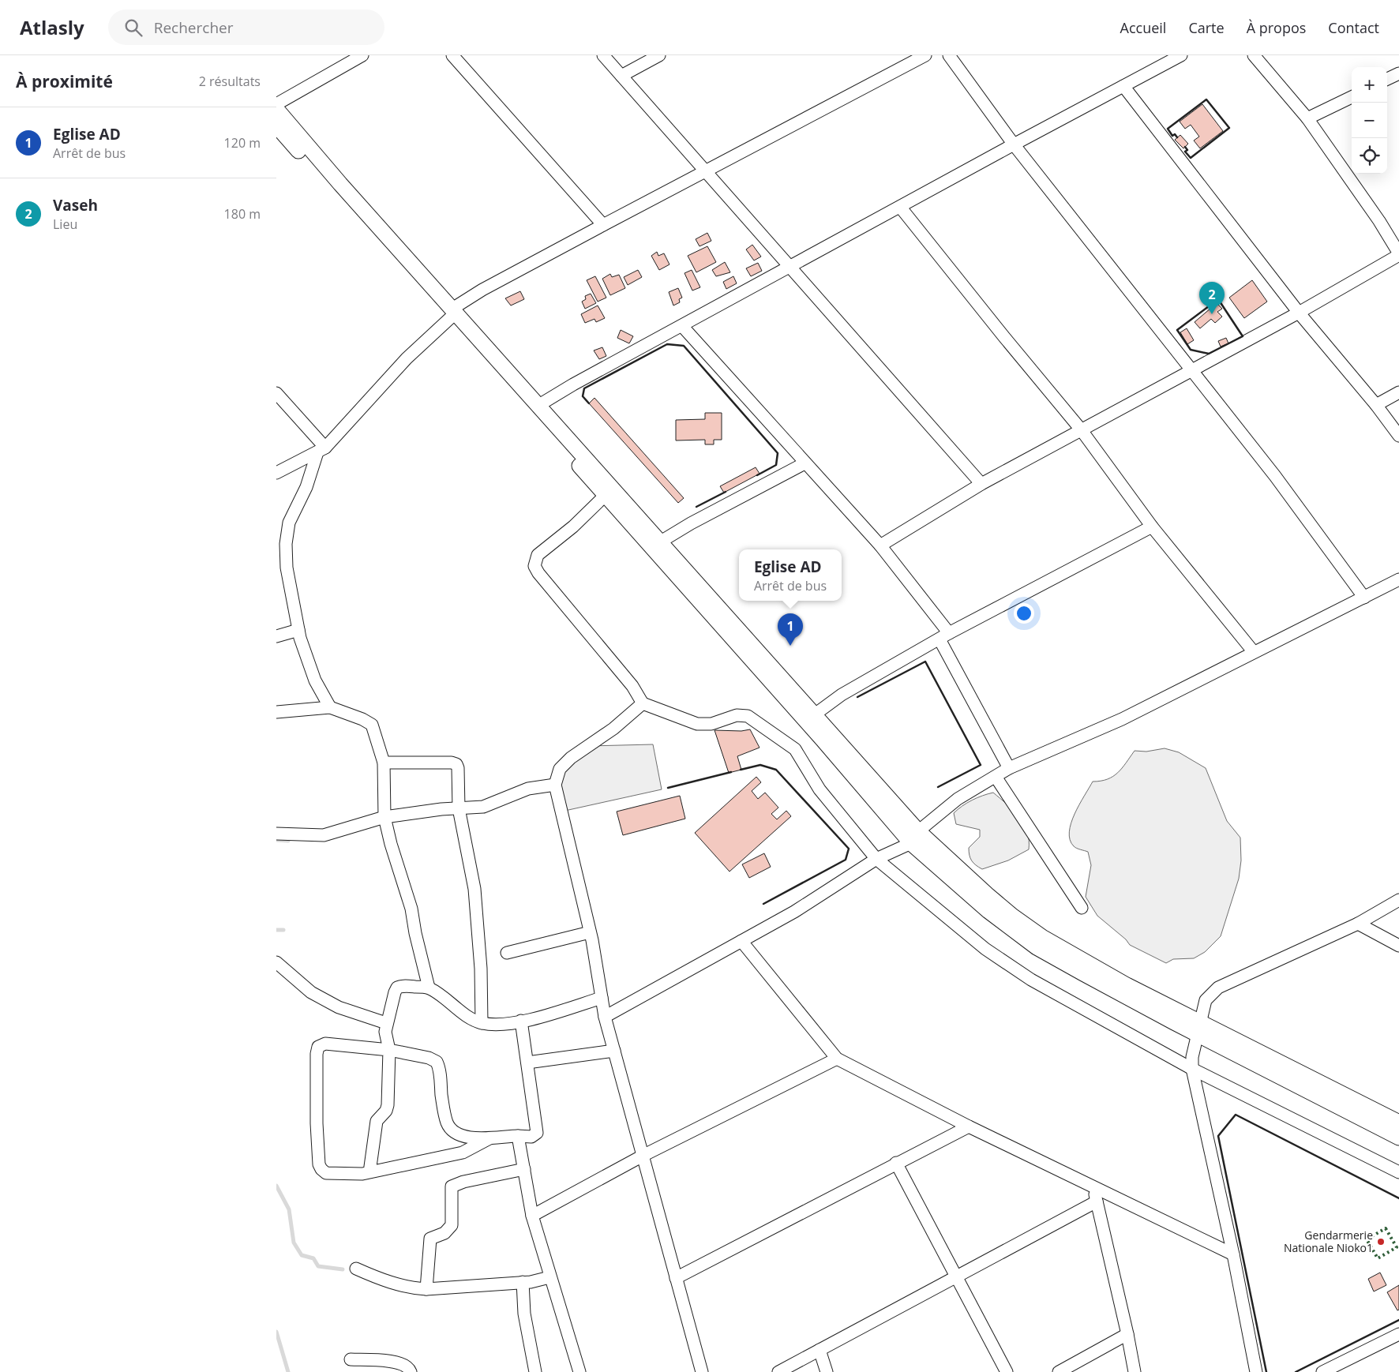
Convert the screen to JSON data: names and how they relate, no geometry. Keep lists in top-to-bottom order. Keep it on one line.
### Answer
{"places":["Gendarmerie Nationale Nioko1"],"page":{"header":"Atlasly","search":"Rechercher","nav":["Accueil","Carte","À propos","Contact"],"heading":["À proximité","2 résultats"],"map_buttons":["+","−"],"list":[{"mark":"1","name":"Eglise AD","note":"Arrêt de bus","value":"120 m"},{"mark":"2","name":"Vaseh","note":"Lieu","value":"180 m"}],"pins":["2","1"],"popup":["Eglise AD","Arrêt de bus"]}}
